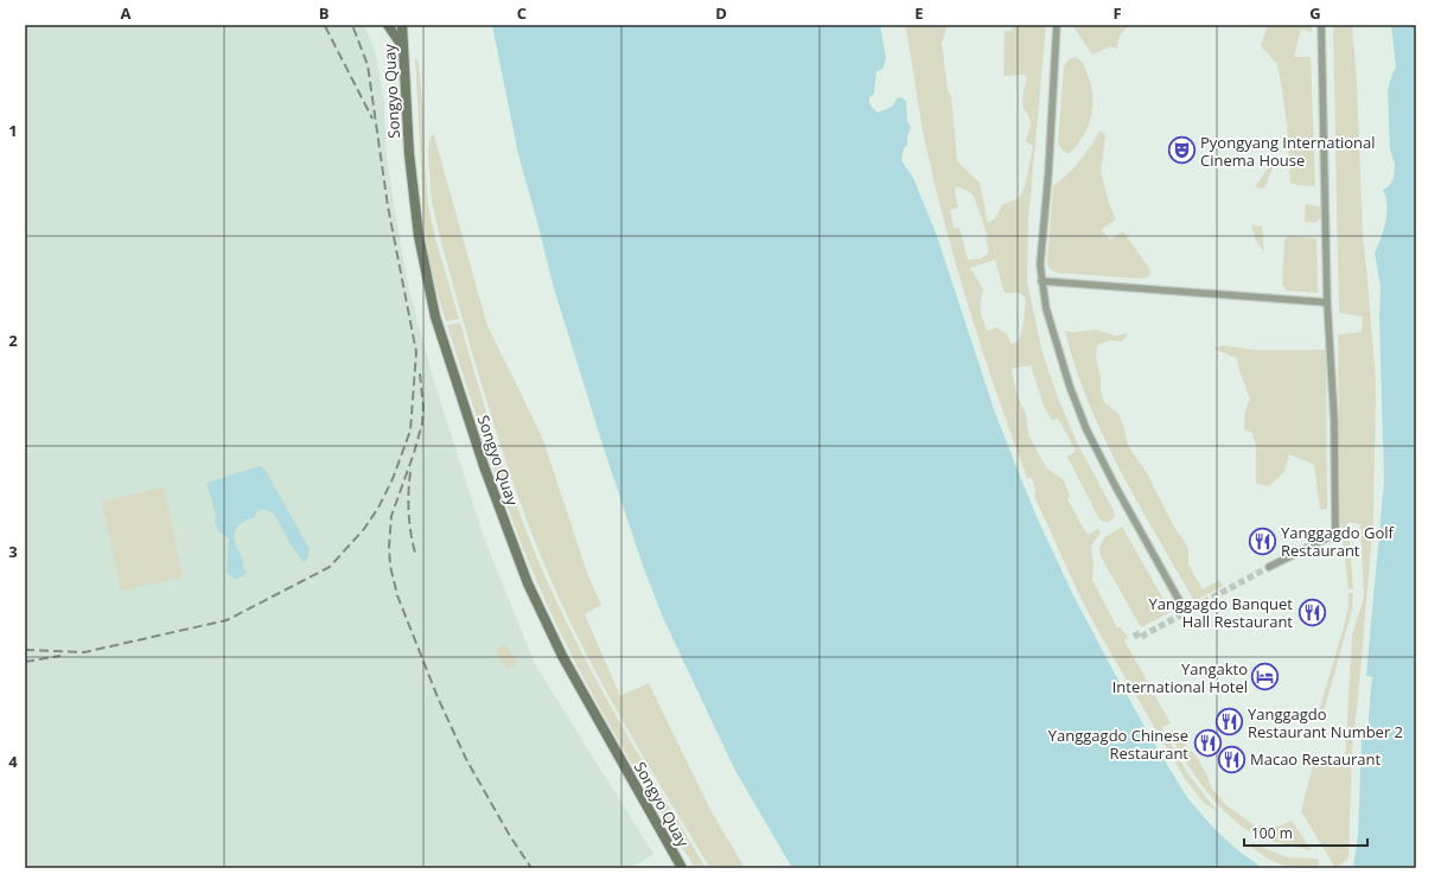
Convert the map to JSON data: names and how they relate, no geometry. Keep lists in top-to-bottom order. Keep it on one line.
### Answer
{"streets":{"main road":["Songyo Quay"]},"places":{"theatre":["Pyongyang International Cinema House"],"restaurant":["Yanggagdo Golf Restaurant","Yanggagdo Banquet Hall Restaurant","Yanggagdo Restaurant Number 2","Yanggagdo Chinese Restaurant","Macao Restaurant"],"hotel":["Yangakto International Hotel"]},"scale_bar":"100 m","grid":{"columns":["A","B","C","D","E","F","G"],"rows":["1","2","3","4"]}}
